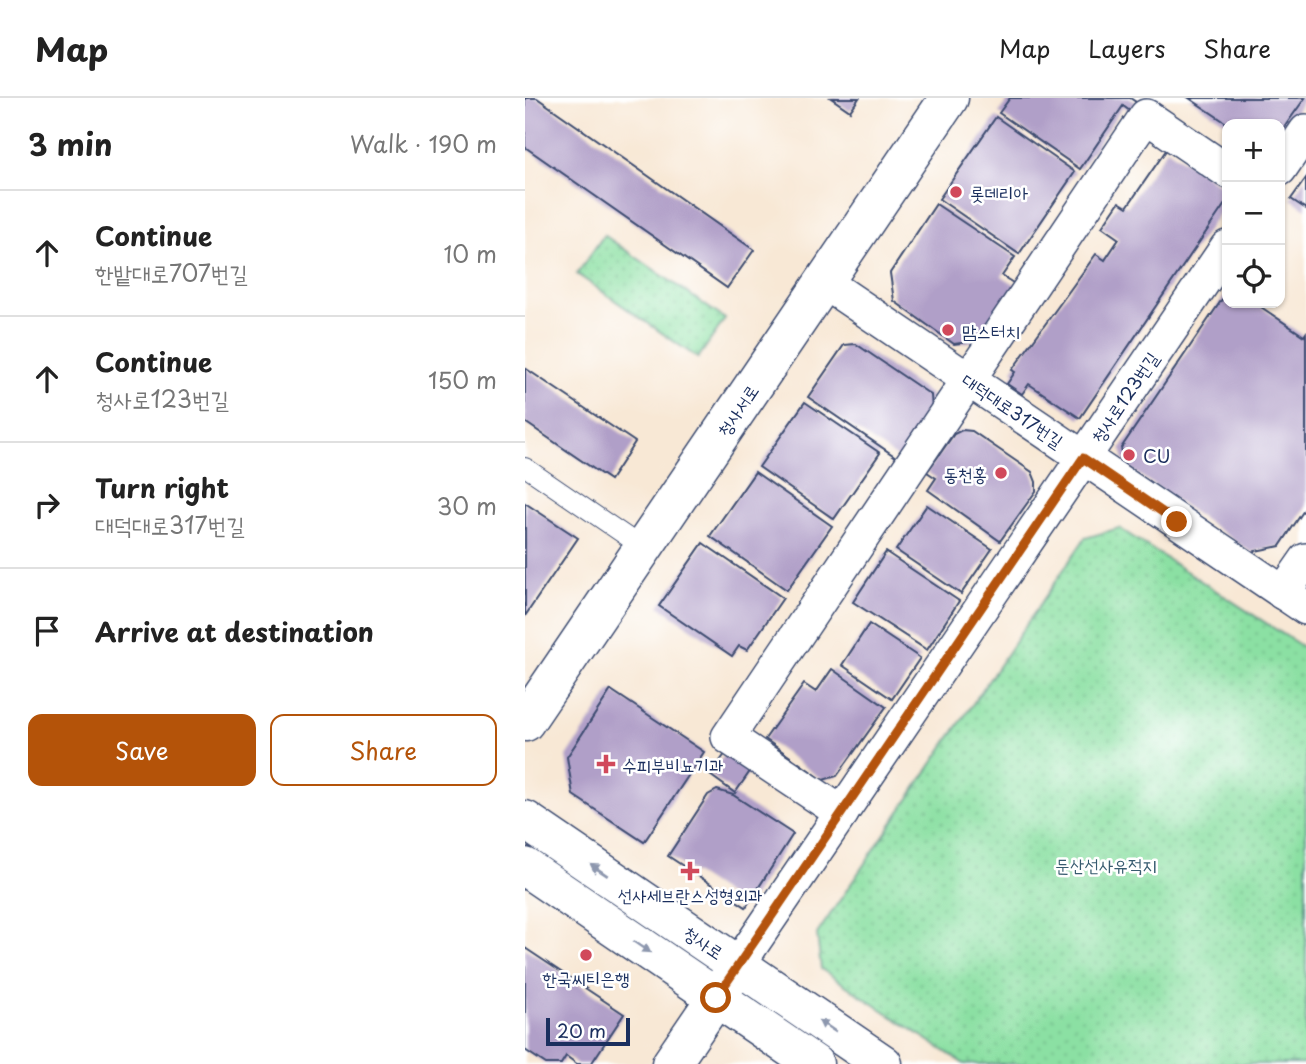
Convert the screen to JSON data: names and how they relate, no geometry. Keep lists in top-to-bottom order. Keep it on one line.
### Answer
{"streets":{"street":["청사로123번길","청사서로","대덕대로317번길","청사로"]},"crossings":[["청사로123번길","대덕대로317번길"],["청사로123번길","청사로"],["청사서로","대덕대로317번길"]],"parks":["둔산선사유적지"],"places":{"other":["롯데리아","맘스터치","CU","동천홍","한국씨티은행"],"health":["수피부비뇨기과","선사세브란스성형외과"]},"scale_bar":"20 m","page":{"header":"Map","nav":["Map","Layers","Share"],"heading":["3 min","Walk · 190 m"],"map_buttons":["+","−"],"list":[["Continue","한밭대로707번길","10 m"],["Continue","청사로123번길","150 m"],["Turn right","대덕대로317번길","30 m"],"Arrive at destination"],"buttons":["Save","Share"],"scale":"20 m"}}
